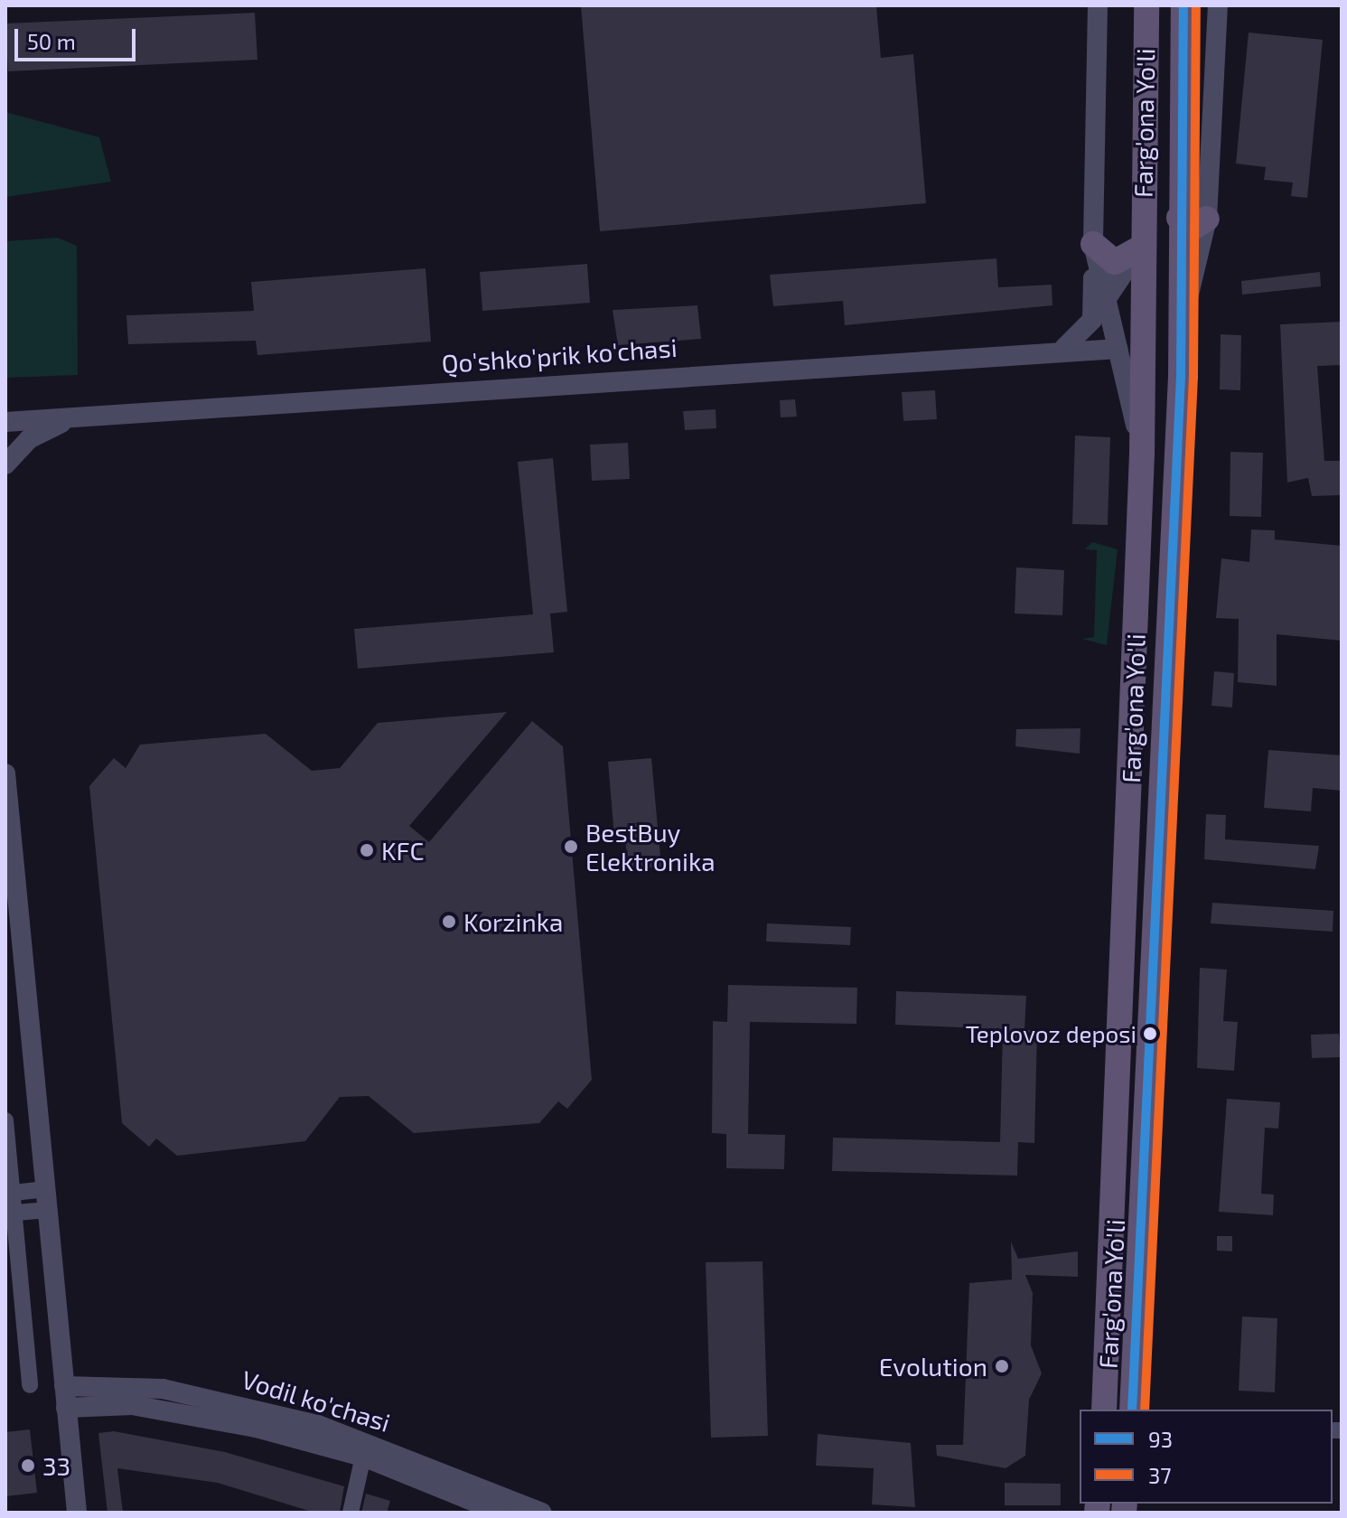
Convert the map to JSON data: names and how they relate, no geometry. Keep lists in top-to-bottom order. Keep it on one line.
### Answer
{"streets":{"main road":["Farg'ona Yo'li"],"street":["Qo'shko'prik ko'chasi","Vodil ko'chasi"]},"places":["BestBuy Elektronika","KFC","Korzinka","Teplovoz deposi","Evolution","33"],"lines":["transit line 93","transit line 37"],"legend":["93","37"],"scale_bar":"50 m"}
